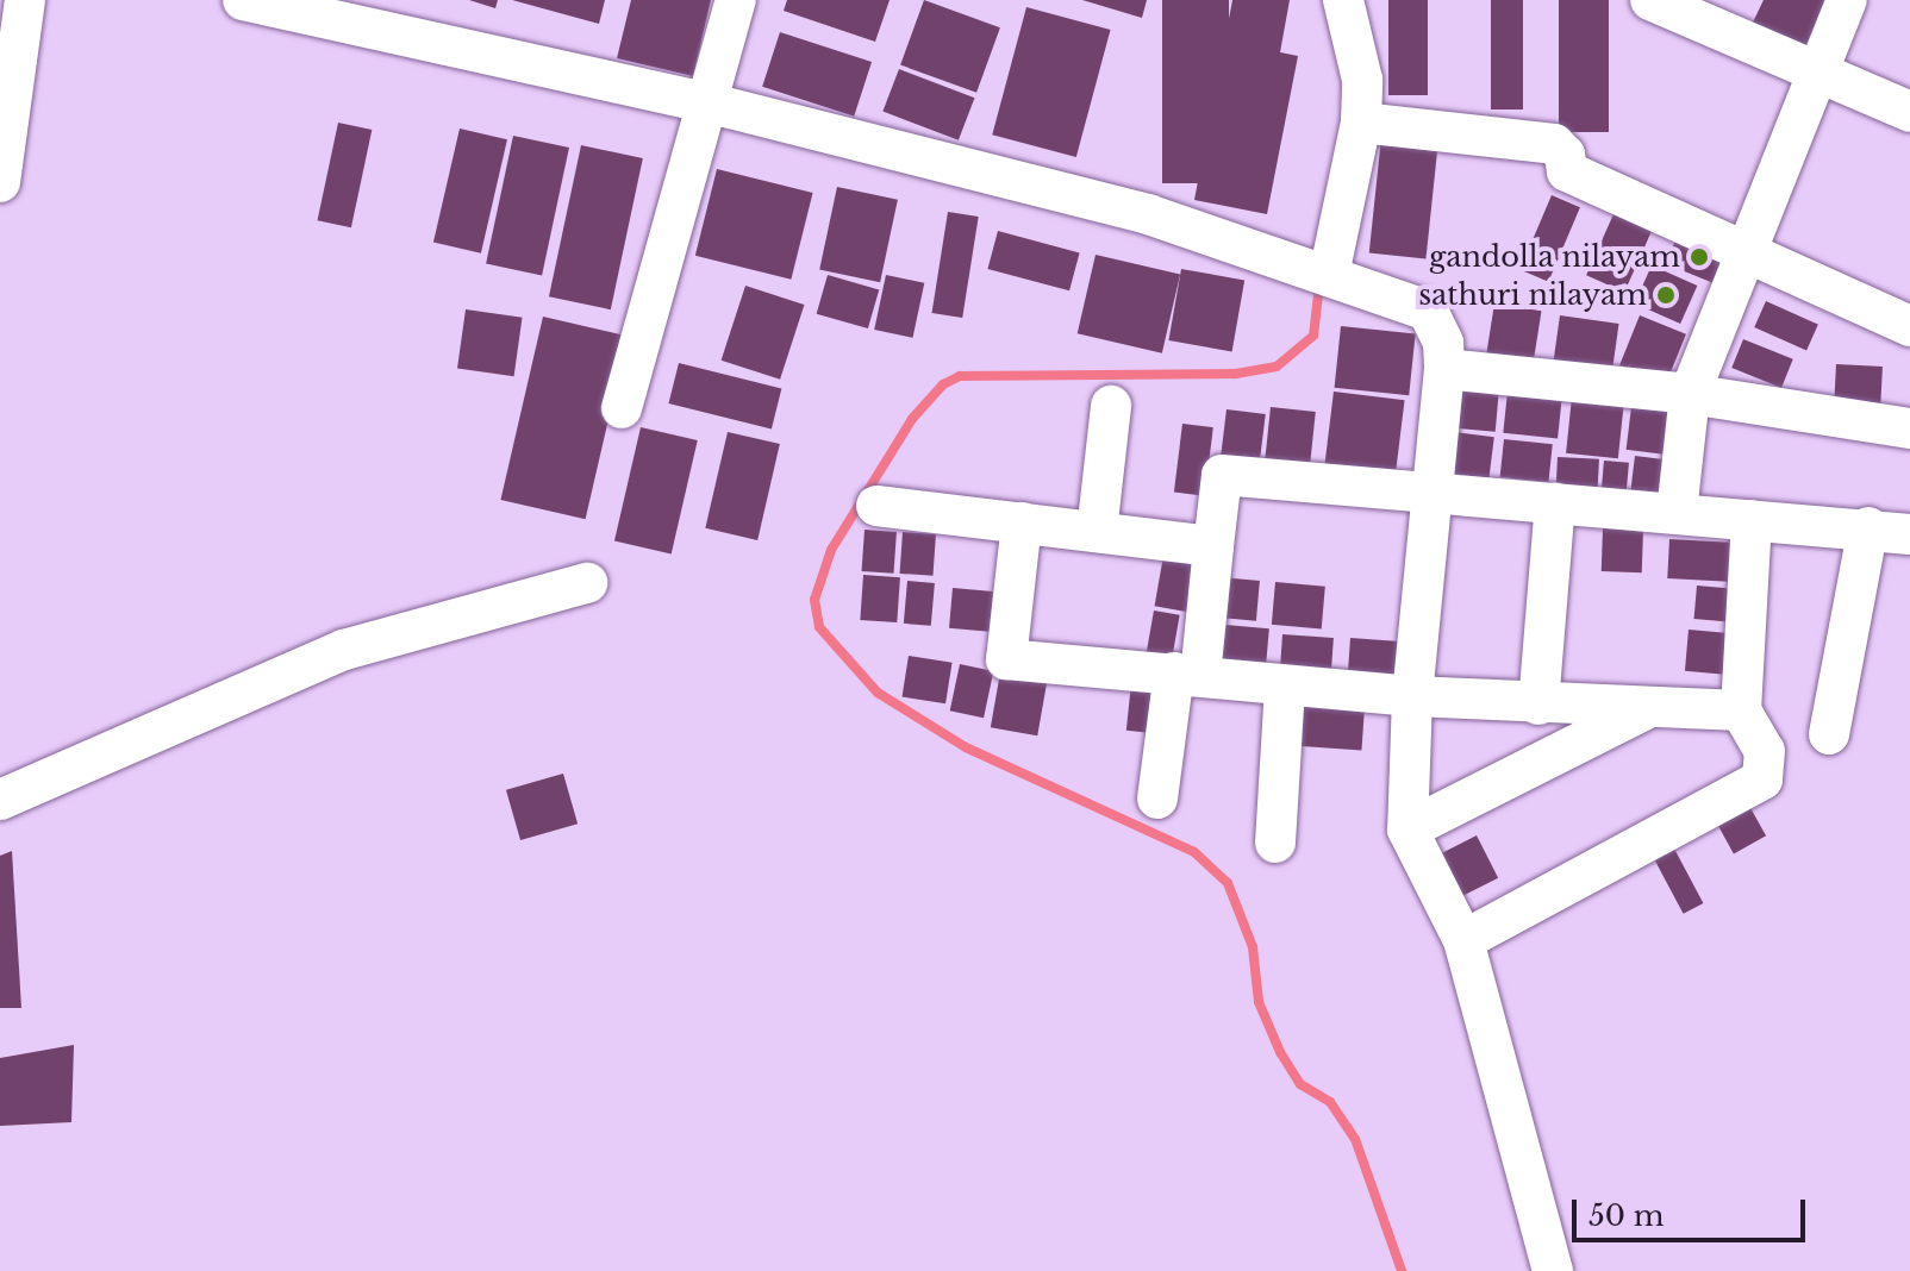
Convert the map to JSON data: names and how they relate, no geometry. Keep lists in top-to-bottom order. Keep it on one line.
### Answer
{"places":["gandolla nilayam","sathuri nilayam"],"scale_bar":"50 m"}
